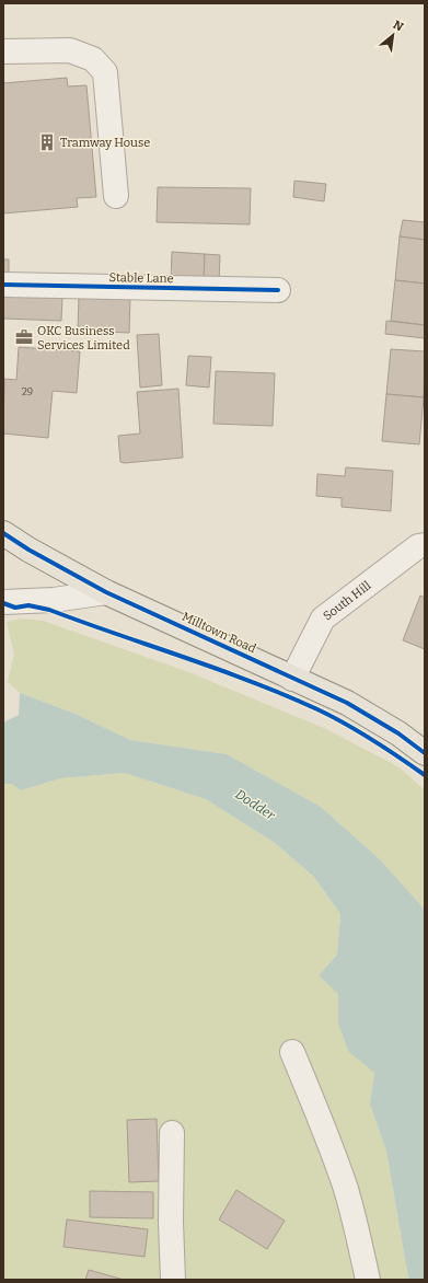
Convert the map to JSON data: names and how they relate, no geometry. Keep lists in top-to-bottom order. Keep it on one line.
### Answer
{"streets":{"main road":["Milltown Road"],"street":["Stable Lane","South Hill"]},"crossings":[["South Hill","Milltown Road"]],"water":["Dodder"],"places":{"building":["Tramway House"],"office":["OKC Business Services Limited"]},"house_numbers":["29"],"north":"top right"}
